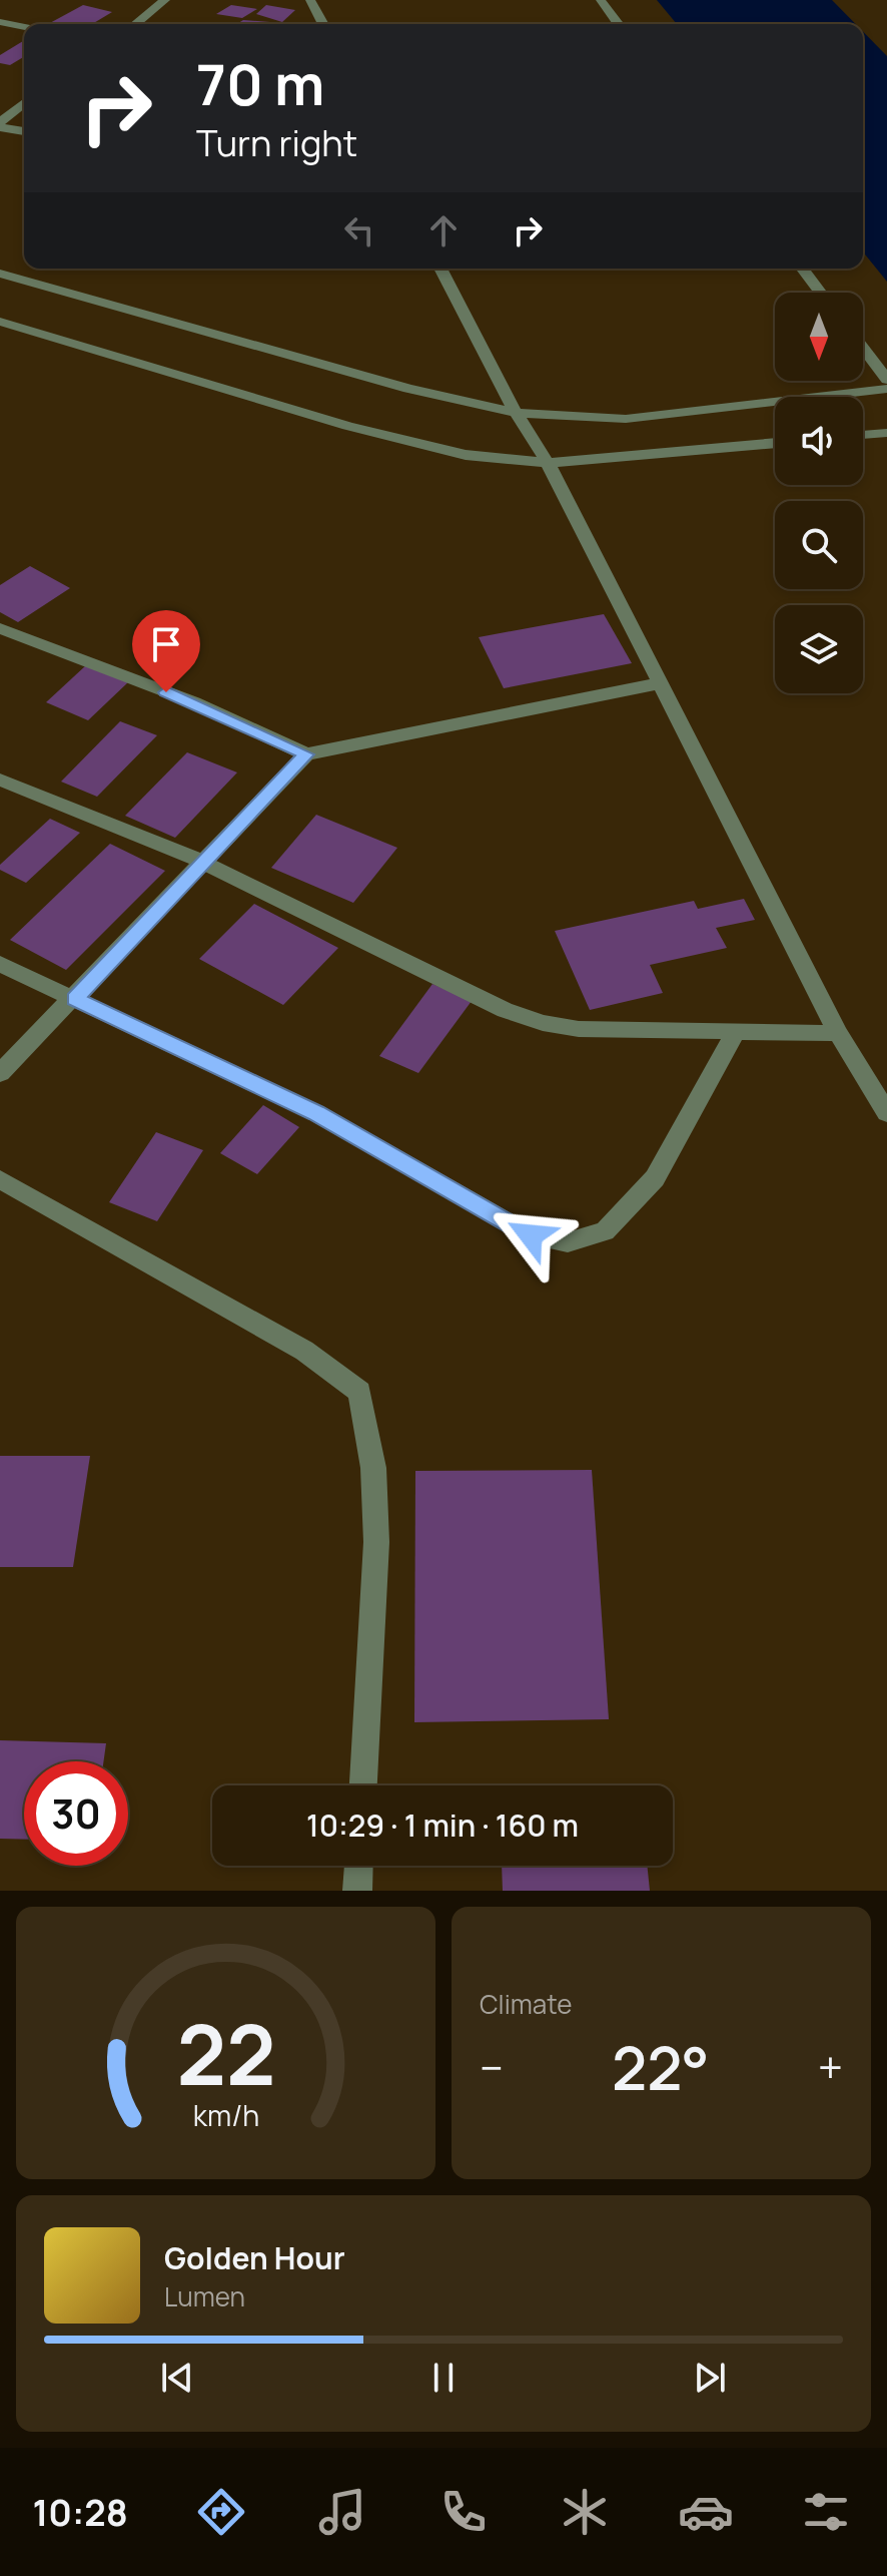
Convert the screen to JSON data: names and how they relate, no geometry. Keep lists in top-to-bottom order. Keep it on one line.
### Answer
{"north":"bottom","page":{"turn":["70 m","Turn right"],"limit":"30","trip":"10:29 · 1 min · 160 m","tile":"Climate","heat":["−","22°","+"],"song":["Golden Hour","Lumen"],"tabs":"10:28","gauge":["22","km/h"]}}
